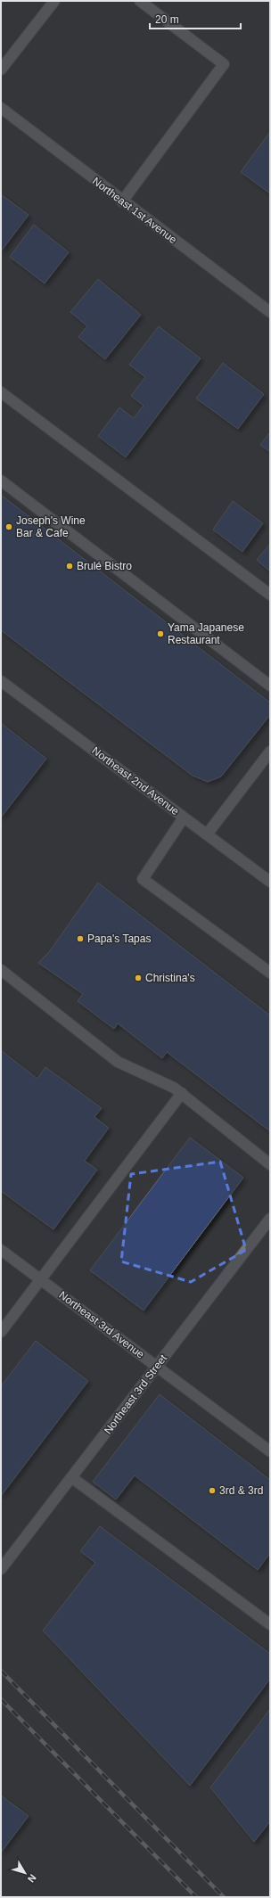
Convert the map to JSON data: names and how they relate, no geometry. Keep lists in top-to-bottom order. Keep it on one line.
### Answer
{"streets":{"street":["Northeast 1st Avenue","Northeast 2nd Avenue","Northeast 3rd Avenue","Northeast 3rd Street"]},"crossings":[["Northeast 3rd Avenue","Northeast 3rd Street"]],"places":["Joseph's Wine Bar & Cafe","Brulé Bistro","Yama Japanese Restaurant","Papa's Tapas","Christina's","3rd & 3rd"],"scale_bar":"20 m","north":"bottom right"}
